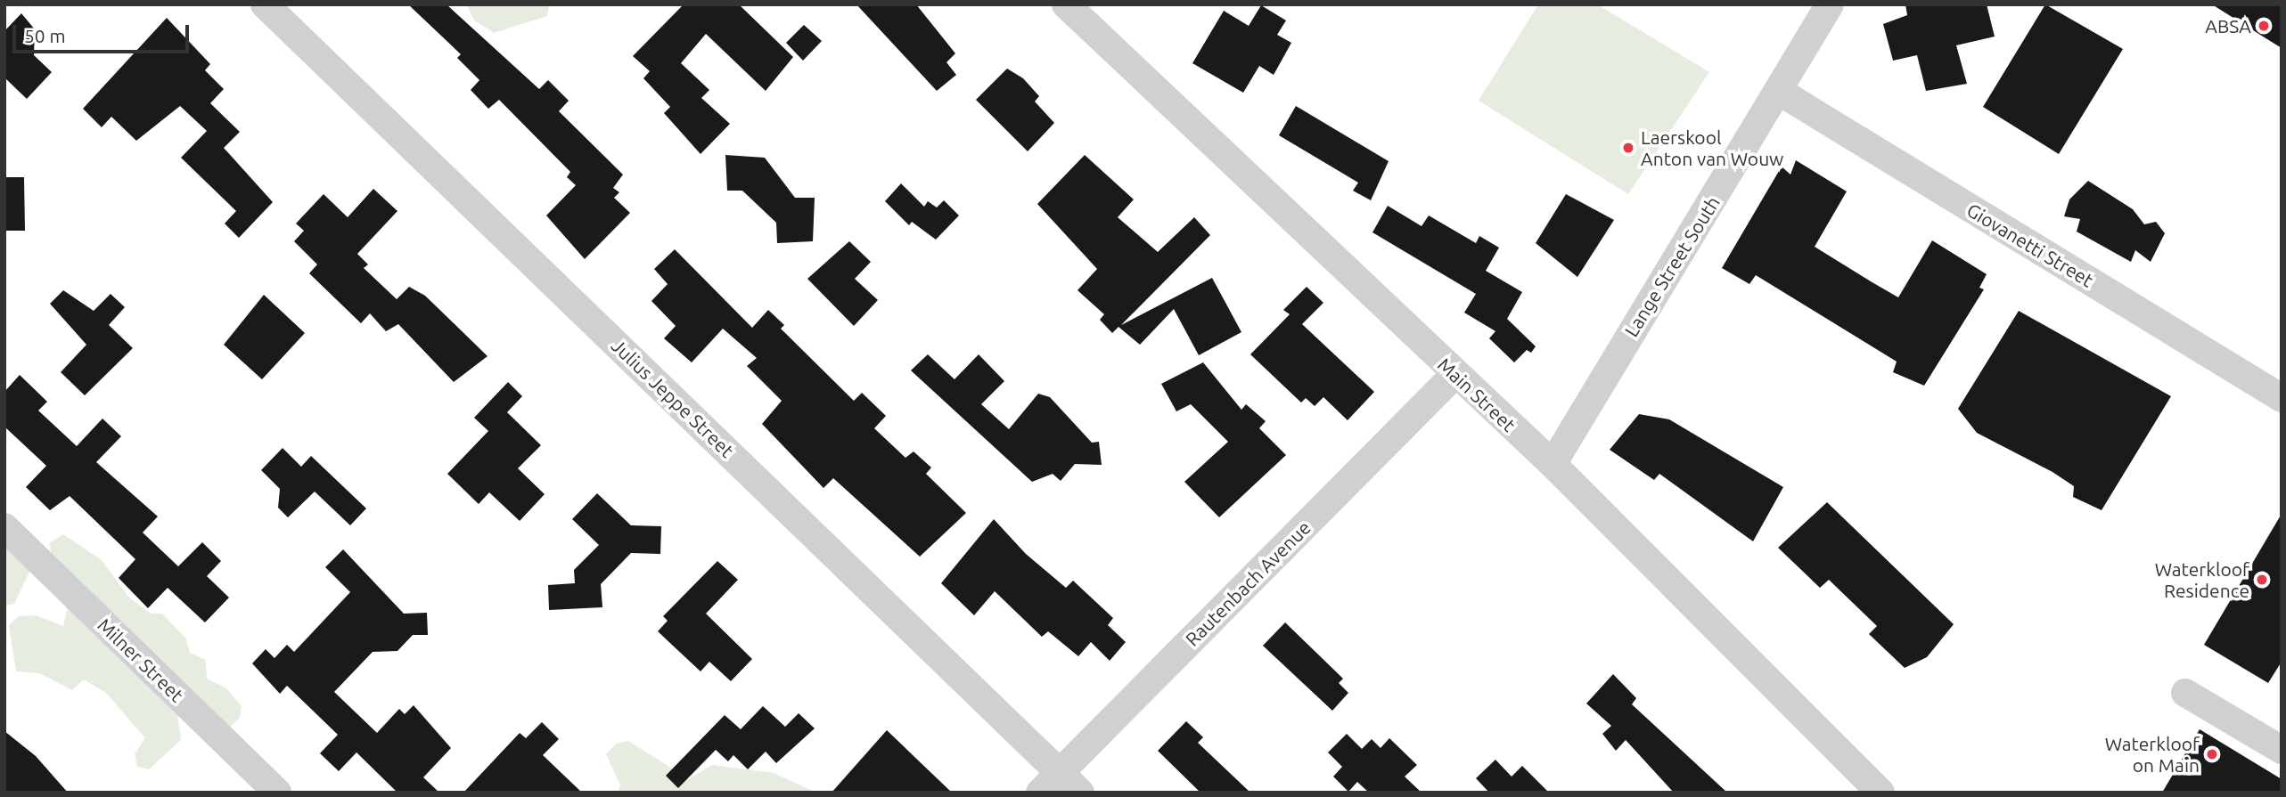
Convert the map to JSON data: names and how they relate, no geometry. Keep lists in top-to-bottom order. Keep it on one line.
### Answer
{"streets":{"street":["Giovanetti Street","Lange Street South","Main Street","Julius Jeppe Street","Rautenbach Avenue","Milner Street"]},"crossings":[["Giovanetti Street","Lange Street South"],["Lange Street South","Main Street"],["Main Street","Rautenbach Avenue"],["Julius Jeppe Street","Rautenbach Avenue"]],"places":["ABSA","Laerskool Anton van Wouw","Waterkloof Residence","Waterkloof on Main"],"scale_bar":"50 m"}
